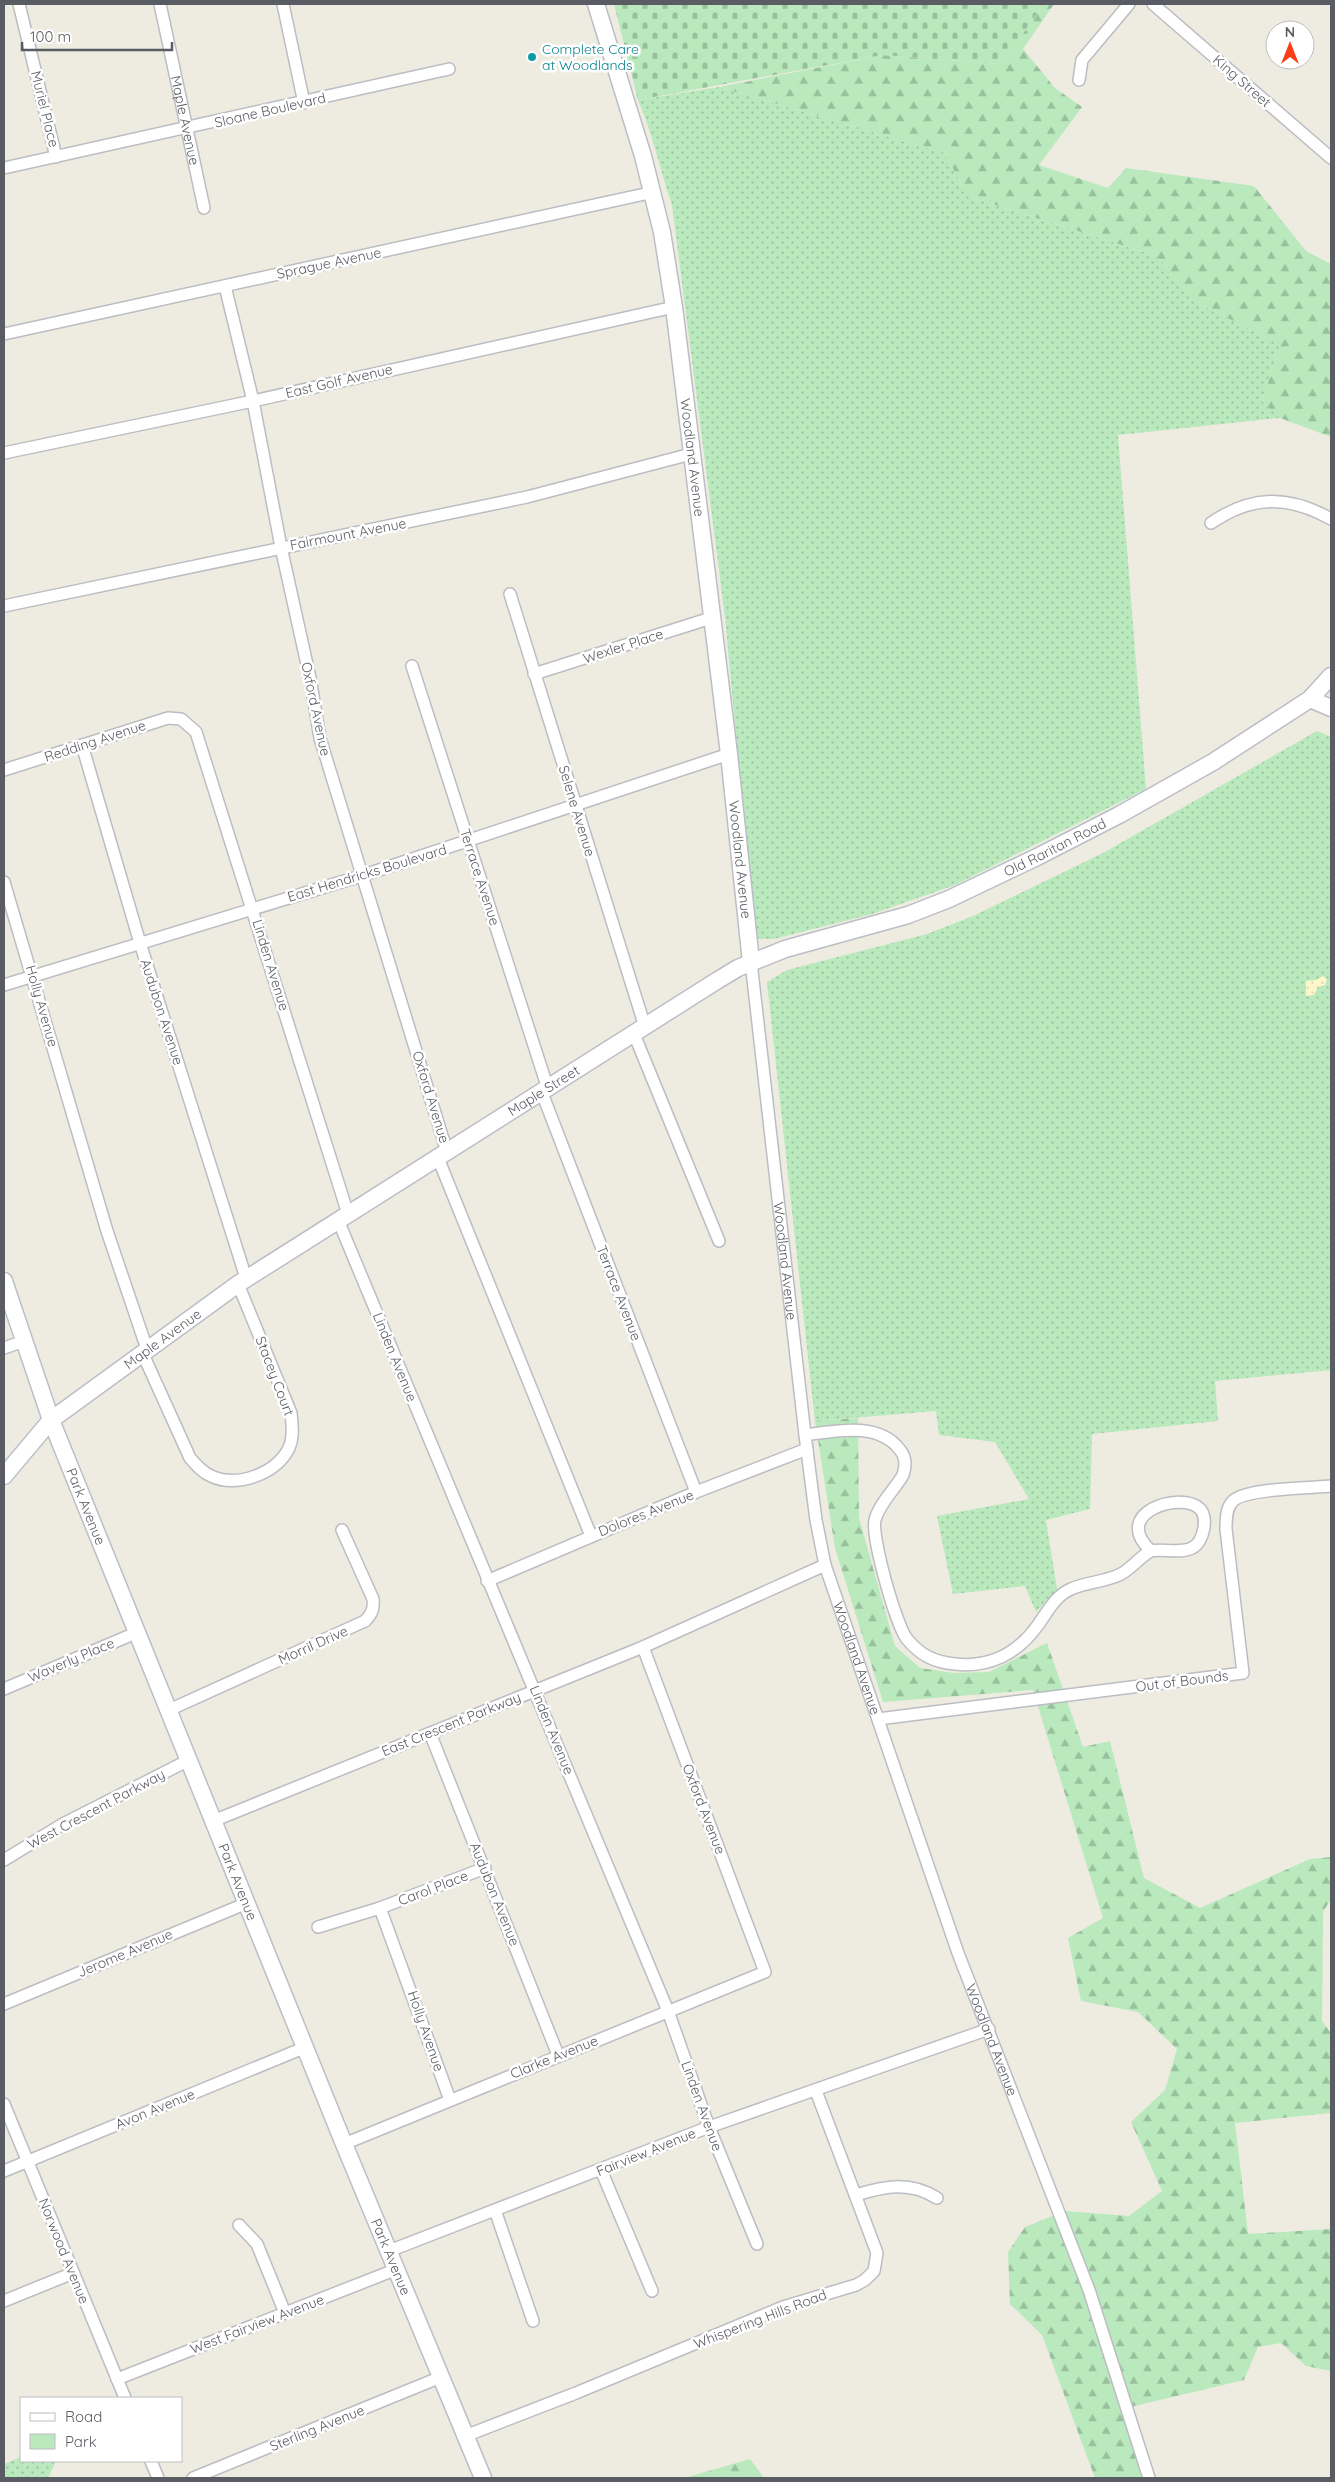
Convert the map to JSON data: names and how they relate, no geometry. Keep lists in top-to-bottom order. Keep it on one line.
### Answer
{"streets":{"main road":["Maple Avenue","Woodland Avenue","Old Raritan Road","Maple Street","Park Avenue"],"street":["King Street","Muriel Place","Sloane Boulevard","Sprague Avenue","East Golf Avenue","Fairmount Avenue","Wexler Place","Oxford Avenue","Redding Avenue","Selene Avenue","East Hendricks Boulevard","Terrace Avenue","Linden Avenue","Holly Avenue","Audubon Avenue","Stacey Court","Dolores Avenue","Morril Drive","Waverly Place","Out of Bounds","East Crescent Parkway","West Crescent Parkway","Carol Place","Jerome Avenue","Clarke Avenue","Avon Avenue","Fairview Avenue","Norwood Avenue","Whispering Hills Road","West Fairview Avenue","Sterling Avenue"]},"crossings":[["Muriel Place","Sloane Boulevard"],["Sloane Boulevard","Maple Avenue"],["Maple Avenue","Linden Avenue"],["Maple Avenue","Holly Avenue"],["Maple Avenue","Audubon Avenue"],["Maple Avenue","Maple Street"],["Maple Avenue","Stacey Court"],["Maple Avenue","Park Avenue"],["Sprague Avenue","Woodland Avenue"],["Sprague Avenue","Oxford Avenue"],["East Golf Avenue","Woodland Avenue"],["East Golf Avenue","Oxford Avenue"],["Woodland Avenue","Fairmount Avenue"],["Woodland Avenue","Wexler Place"],["Woodland Avenue","Old Raritan Road"],["Woodland Avenue","East Hendricks Boulevard"],["Woodland Avenue","Maple Street"],["Woodland Avenue","Dolores Avenue"],["Woodland Avenue","Out of Bounds"],["Woodland Avenue","East Crescent Parkway"],["Woodland Avenue","Fairview Avenue"],["Fairmount Avenue","Oxford Avenue"],["Wexler Place","Selene Avenue"],["Oxford Avenue","East Hendricks Boulevard"],["Oxford Avenue","Maple Street"],["Oxford Avenue","Dolores Avenue"],["Oxford Avenue","East Crescent Parkway"],["Oxford Avenue","Clarke Avenue"],["Redding Avenue","Linden Avenue"],["Redding Avenue","Audubon Avenue"],["Selene Avenue","East Hendricks Boulevard"],["Selene Avenue","Maple Street"],["Old Raritan Road","Maple Street"],["East Hendricks Boulevard","Terrace Avenue"],["East Hendricks Boulevard","Linden Avenue"],["East Hendricks Boulevard","Holly Avenue"],["East Hendricks Boulevard","Audubon Avenue"],["Terrace Avenue","Maple Street"],["Terrace Avenue","Dolores Avenue"],["Linden Avenue","Maple Street"],["Linden Avenue","Dolores Avenue"],["Linden Avenue","East Crescent Parkway"],["Linden Avenue","Clarke Avenue"],["Linden Avenue","Fairview Avenue"],["Holly Avenue","Stacey Court"],["Holly Avenue","Carol Place"],["Holly Avenue","Clarke Avenue"],["Audubon Avenue","Stacey Court"],["Audubon Avenue","East Crescent Parkway"],["Audubon Avenue","Carol Place"],["Audubon Avenue","Clarke Avenue"],["Park Avenue","Morril Drive"],["Park Avenue","Waverly Place"],["Park Avenue","East Crescent Parkway"],["Park Avenue","West Crescent Parkway"],["Park Avenue","Jerome Avenue"],["Park Avenue","Clarke Avenue"],["Park Avenue","Avon Avenue"],["Park Avenue","Fairview Avenue"],["Park Avenue","Whispering Hills Road"],["Park Avenue","West Fairview Avenue"],["Park Avenue","Sterling Avenue"],["Avon Avenue","Norwood Avenue"],["Fairview Avenue","Whispering Hills Road"],["Norwood Avenue","West Fairview Avenue"]],"places":["Complete Care at Woodlands"],"legend":["Road","Park"],"scale_bar":"100 m","north":"top"}
